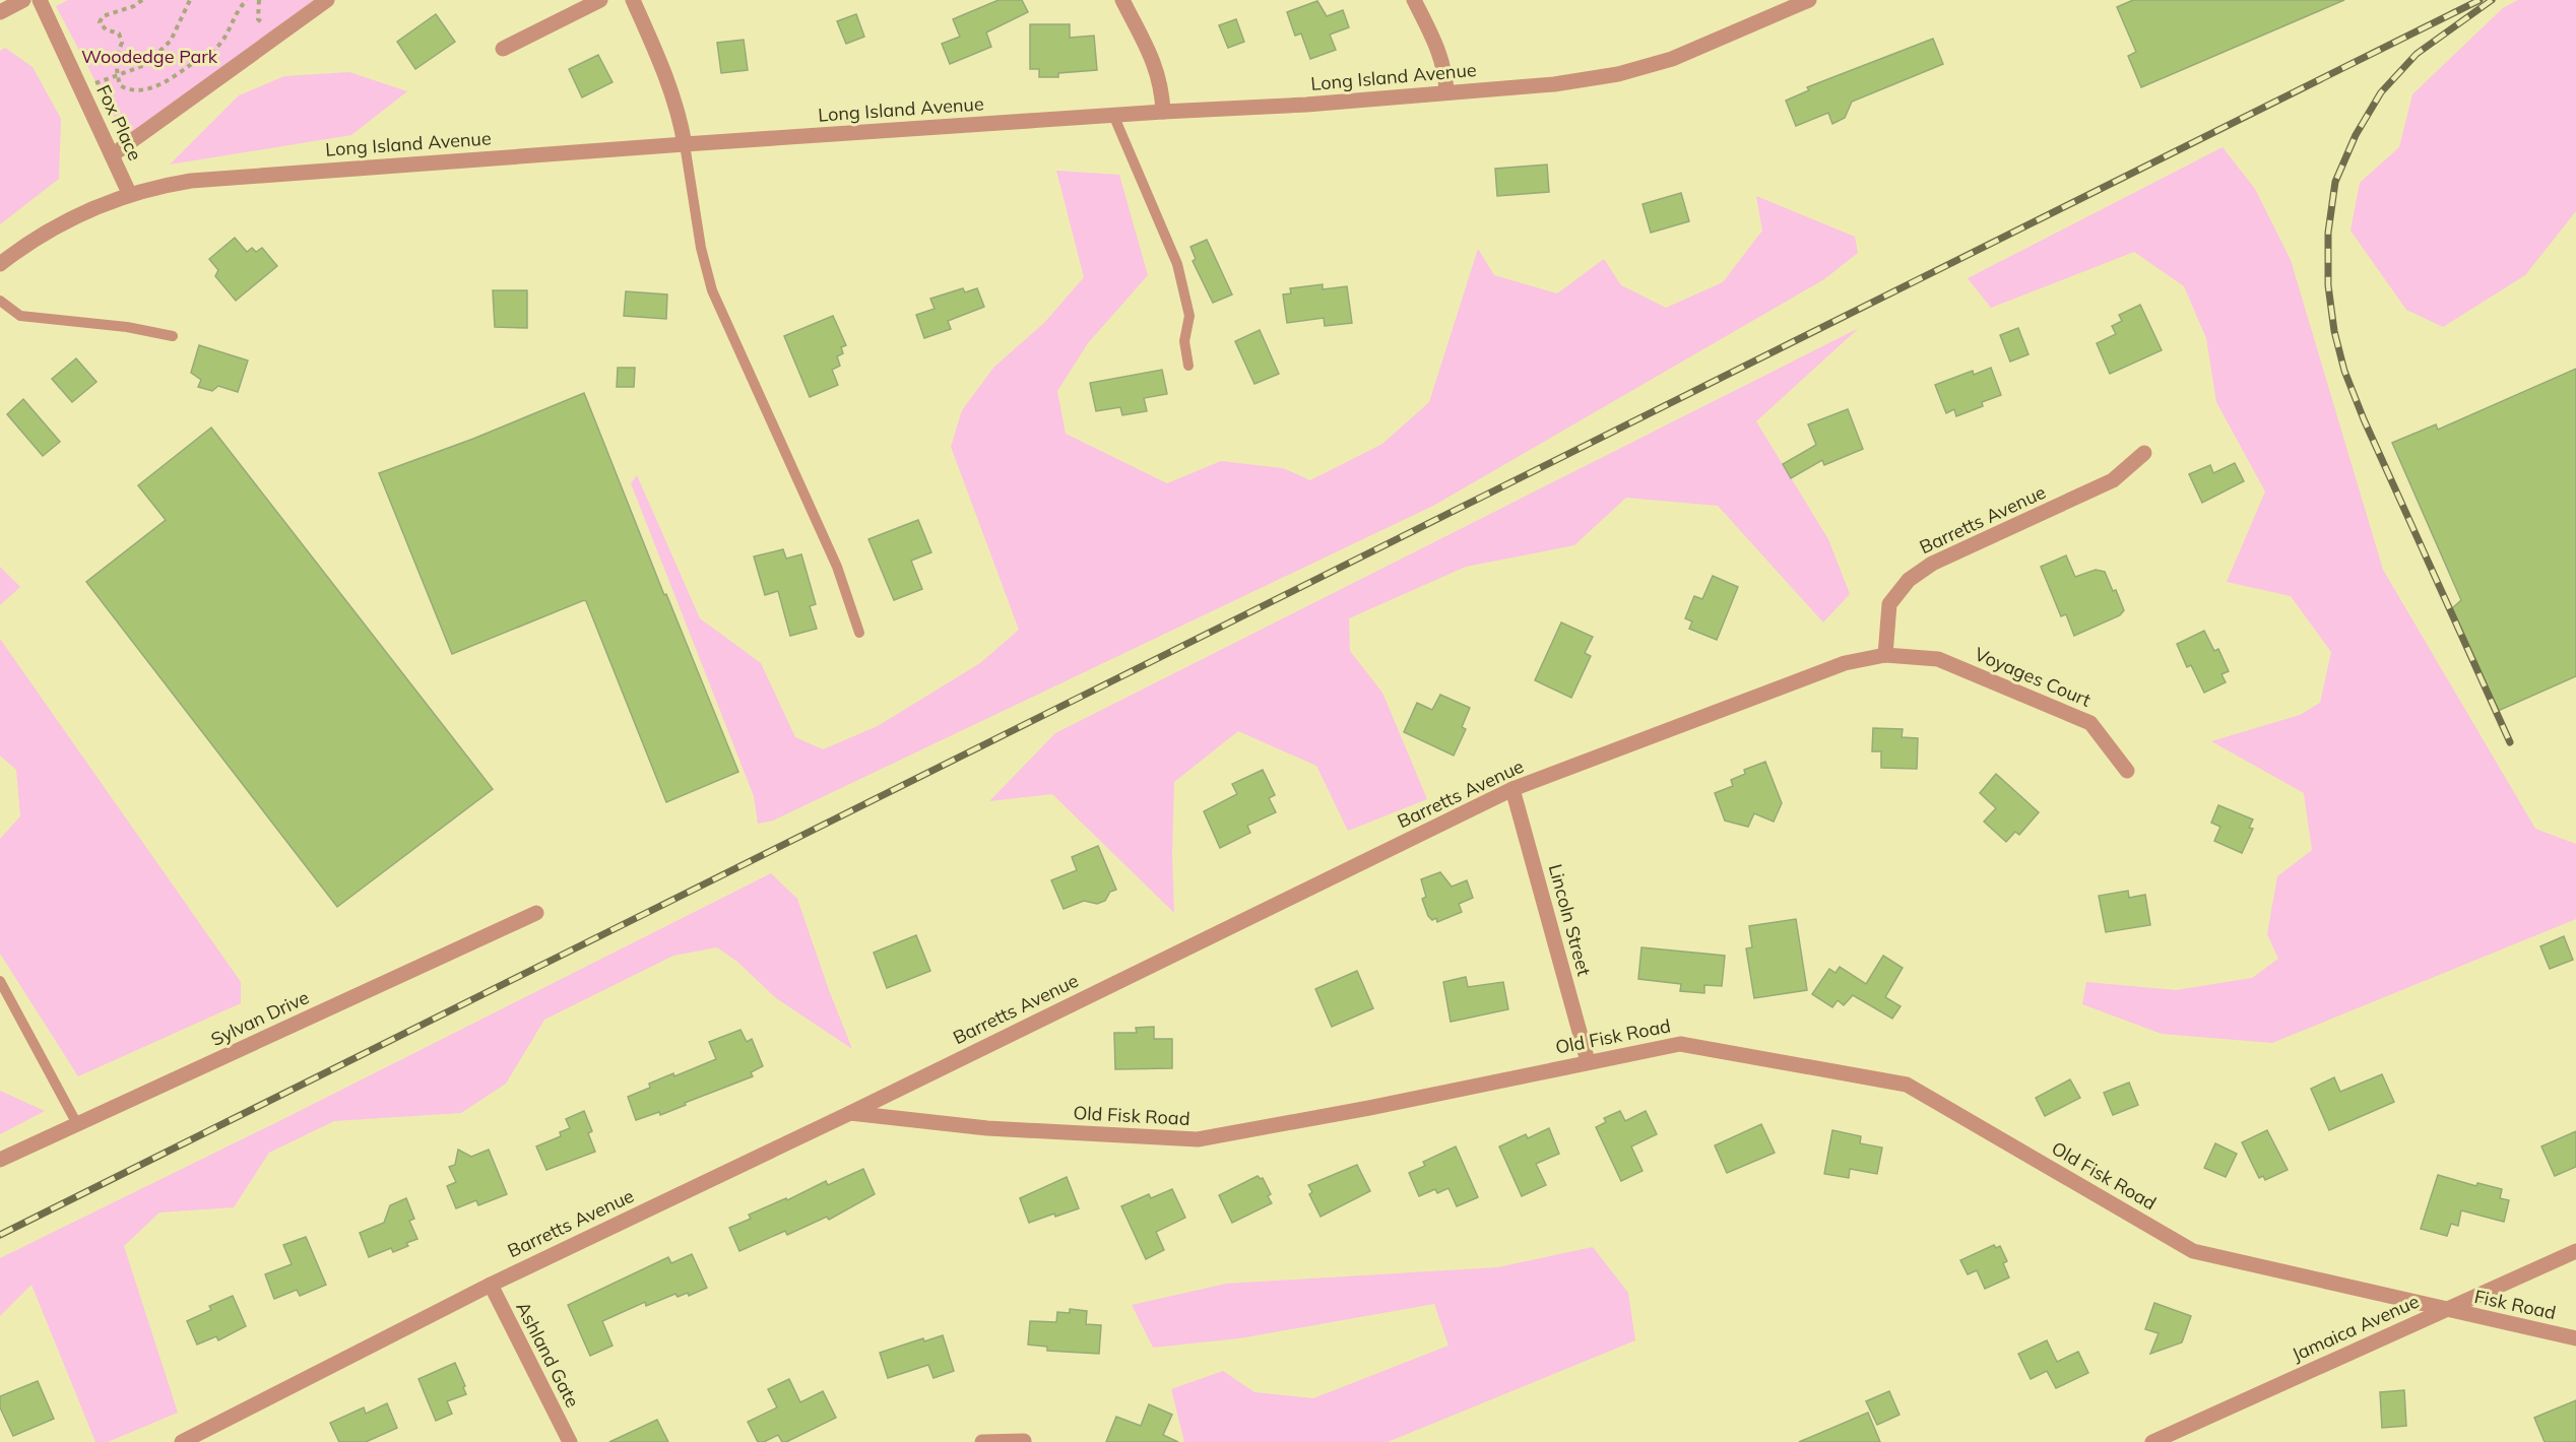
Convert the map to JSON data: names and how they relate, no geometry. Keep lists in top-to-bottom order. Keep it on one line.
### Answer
{"streets":{"street":["Long Island Avenue","Fox Place","Barretts Avenue","Voyages Court","Lincoln Street","Sylvan Drive","Old Fisk Road","Fisk Road","Jamaica Avenue","Ashland Gate"]},"crossings":[["Long Island Avenue","Fox Place"],["Barretts Avenue","Voyages Court"],["Barretts Avenue","Lincoln Street"],["Barretts Avenue","Old Fisk Road"],["Barretts Avenue","Ashland Gate"],["Lincoln Street","Old Fisk Road"],["Old Fisk Road","Fisk Road"],["Old Fisk Road","Jamaica Avenue"],["Fisk Road","Jamaica Avenue"]],"parks":["Woodedge Park"]}
